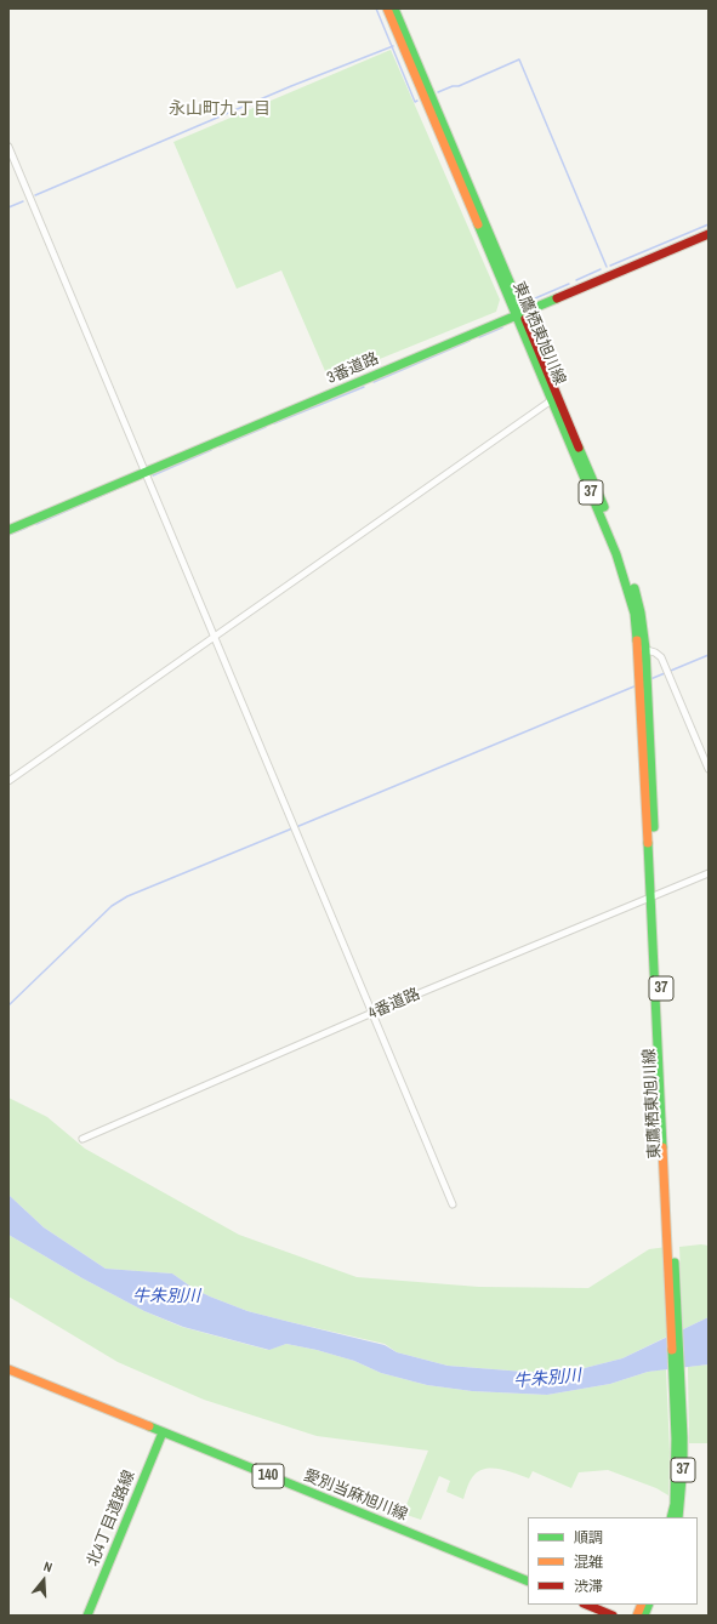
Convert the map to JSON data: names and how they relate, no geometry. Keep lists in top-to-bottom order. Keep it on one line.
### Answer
{"streets":{"main road":["東鷹栖東旭川線","3番道路","37","140","愛別当麻旭川線","北4丁目道路線"],"street":["4番道路"]},"crossings":[["東鷹栖東旭川線","3番道路"],["東鷹栖東旭川線","4番道路"],["愛別当麻旭川線","北4丁目道路線"]],"districts":["永山町九丁目"],"water":["牛朱別川"],"legend":["順調","混雑","渋滞"],"north":"top"}
